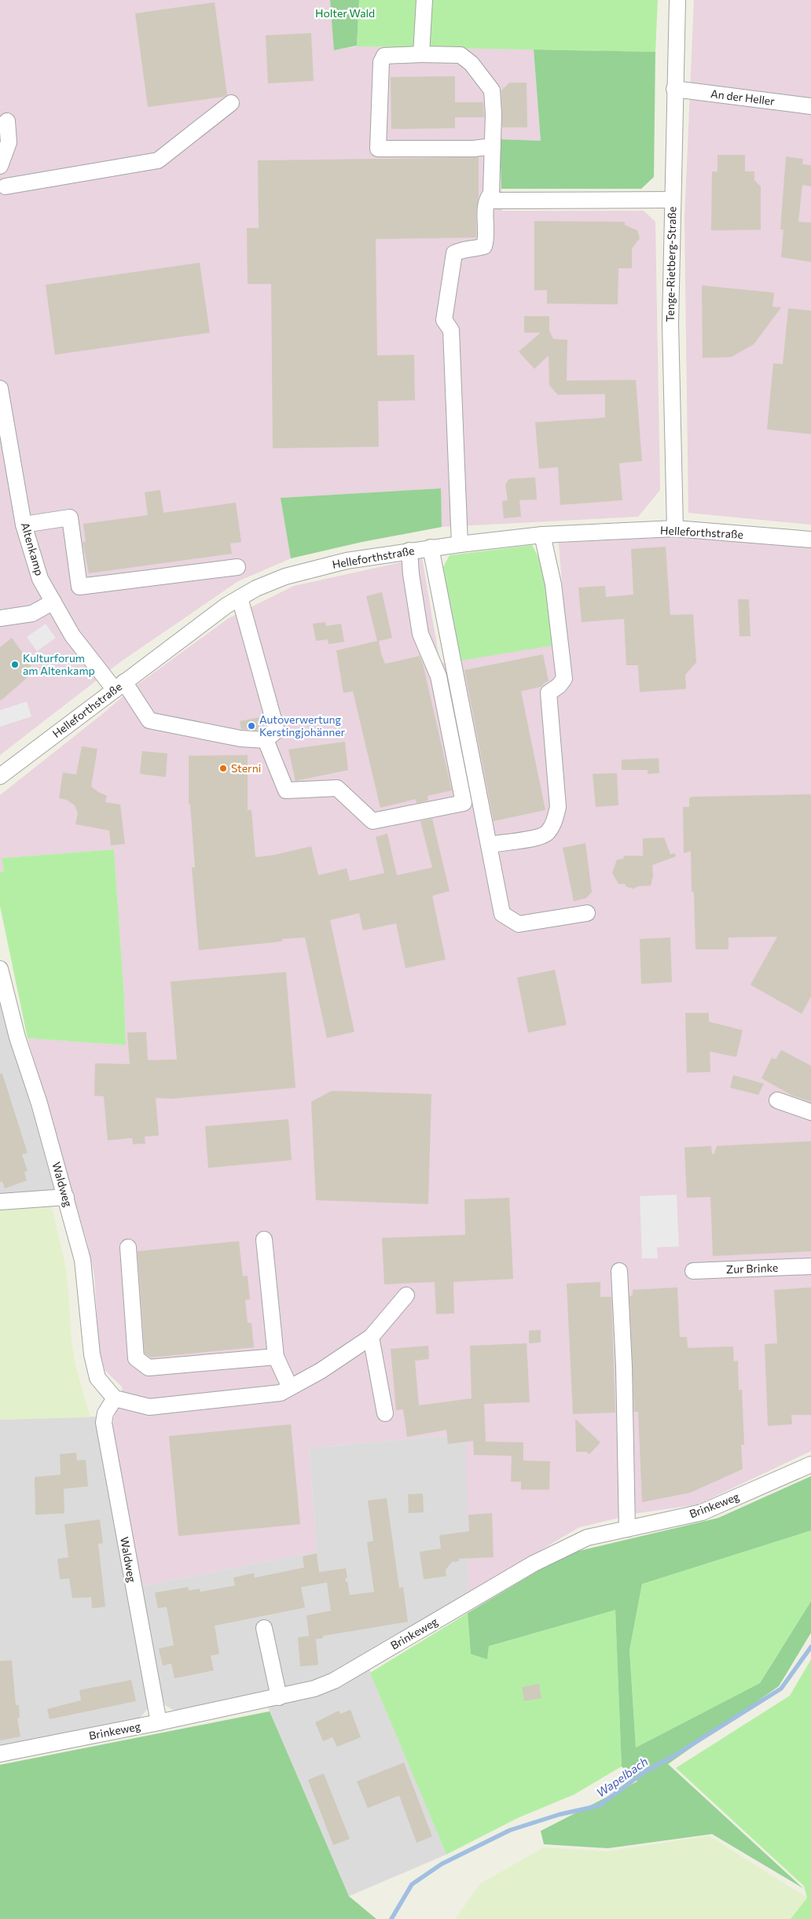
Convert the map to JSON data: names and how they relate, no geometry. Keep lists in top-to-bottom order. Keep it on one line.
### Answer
{"streets":{"street":["An der Heller","Tenge-Rietberg-Straße","Helleforthstraße","Altenkamp","Waldweg","Zur Brinke","Brinkeweg"]},"crossings":[["An der Heller","Tenge-Rietberg-Straße"],["Tenge-Rietberg-Straße","Helleforthstraße"],["Helleforthstraße","Altenkamp"],["Waldweg","Brinkeweg"]],"water":["Wapelbach"],"parks":["Holter Wald"],"places":["Kulturforum am Altenkamp","Autoverwertung Kerstingjohänner","Sterni"]}
